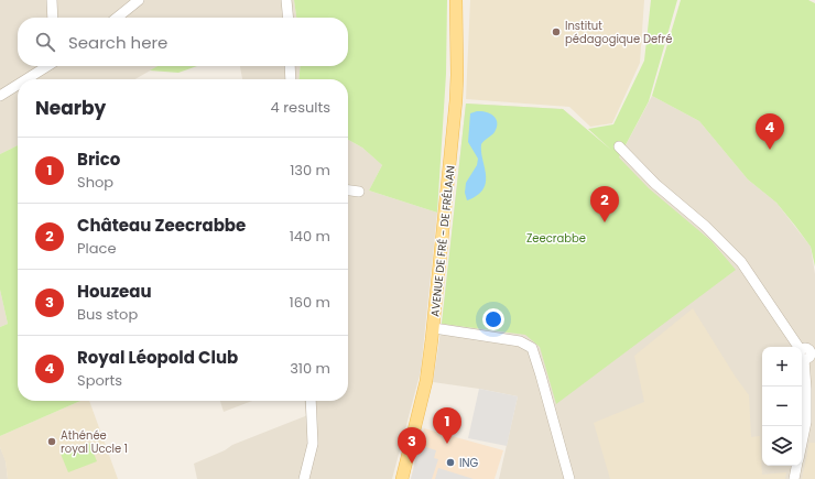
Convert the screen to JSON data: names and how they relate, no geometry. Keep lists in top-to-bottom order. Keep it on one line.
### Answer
{"streets":{"main road":["AVENUE DE FRÉ - DE FRÉLAAN"]},"parks":["Zeecrabbe"],"places":["Institut pédagogique Defré","Athénée royal Uccle 1","ING"],"page":{"search":"Search here","heading":["Nearby","4 results"],"pins":["4","2","1","3"],"list":[{"mark":"1","name":"Brico","note":"Shop","value":"130 m"},{"mark":"2","name":"Château Zeecrabbe","note":"Place","value":"140 m"},{"mark":"3","name":"Houzeau","note":"Bus stop","value":"160 m"},{"mark":"4","name":"Royal Léopold Club","note":"Sports","value":"310 m"}],"map_buttons":["+","−"]}}
